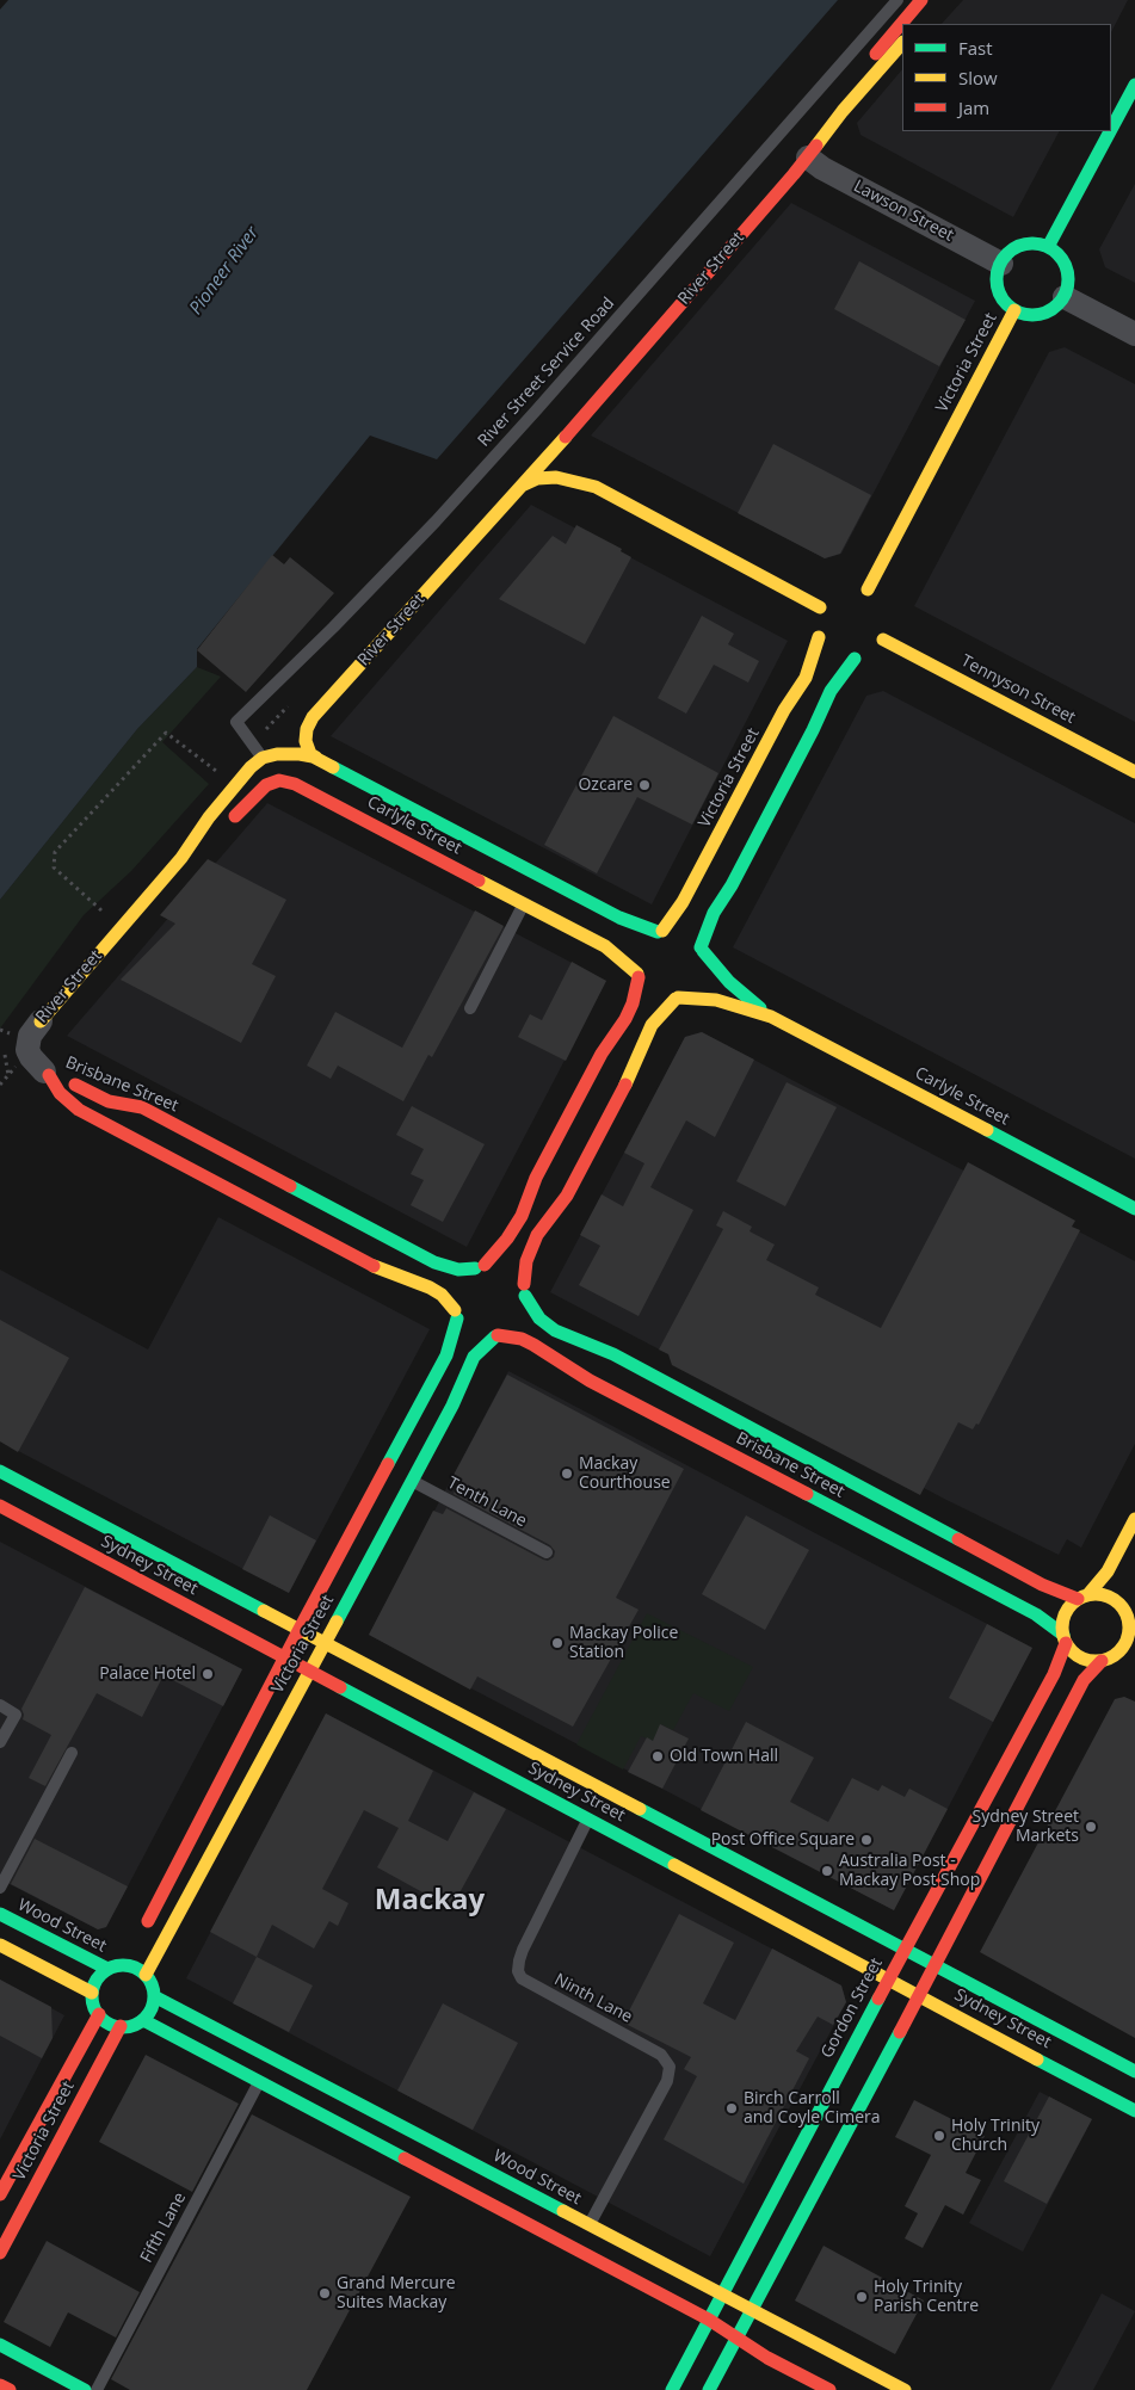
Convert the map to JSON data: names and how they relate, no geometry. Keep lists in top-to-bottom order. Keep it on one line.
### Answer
{"streets":{"street":["Lawson Street","River Street","Victoria Street","Tennyson Street","Carlyle Street","Brisbane Street","Sydney Street","Wood Street","Gordon Street"],"lane":["River Street Service Road","Tenth Lane","Ninth Lane","Fifth Lane"]},"crossings":[["Lawson Street","River Street"],["Lawson Street","Victoria Street"],["River Street","River Street Service Road"],["River Street","Carlyle Street"],["River Street","Brisbane Street"],["Victoria Street","Carlyle Street"],["Victoria Street","Brisbane Street"],["Victoria Street","Tenth Lane"],["Victoria Street","Sydney Street"],["Victoria Street","Wood Street"],["Brisbane Street","Gordon Street"],["Sydney Street","Ninth Lane"],["Sydney Street","Gordon Street"],["Wood Street","Ninth Lane"],["Wood Street","Gordon Street"]],"districts":["Mackay"],"water":["Pioneer River"],"places":["Ozcare","Mackay Courthouse","Mackay Police Station","Palace Hotel","Old Town Hall","Sydney Street Markets","Post Office Square","Australia Post - Mackay Post Shop","Birch Carroll and Coyle Cimera","Holy Trinity Church","Grand Mercure Suites Mackay","Holy Trinity Parish Centre"],"legend":["Fast","Slow","Jam"]}
